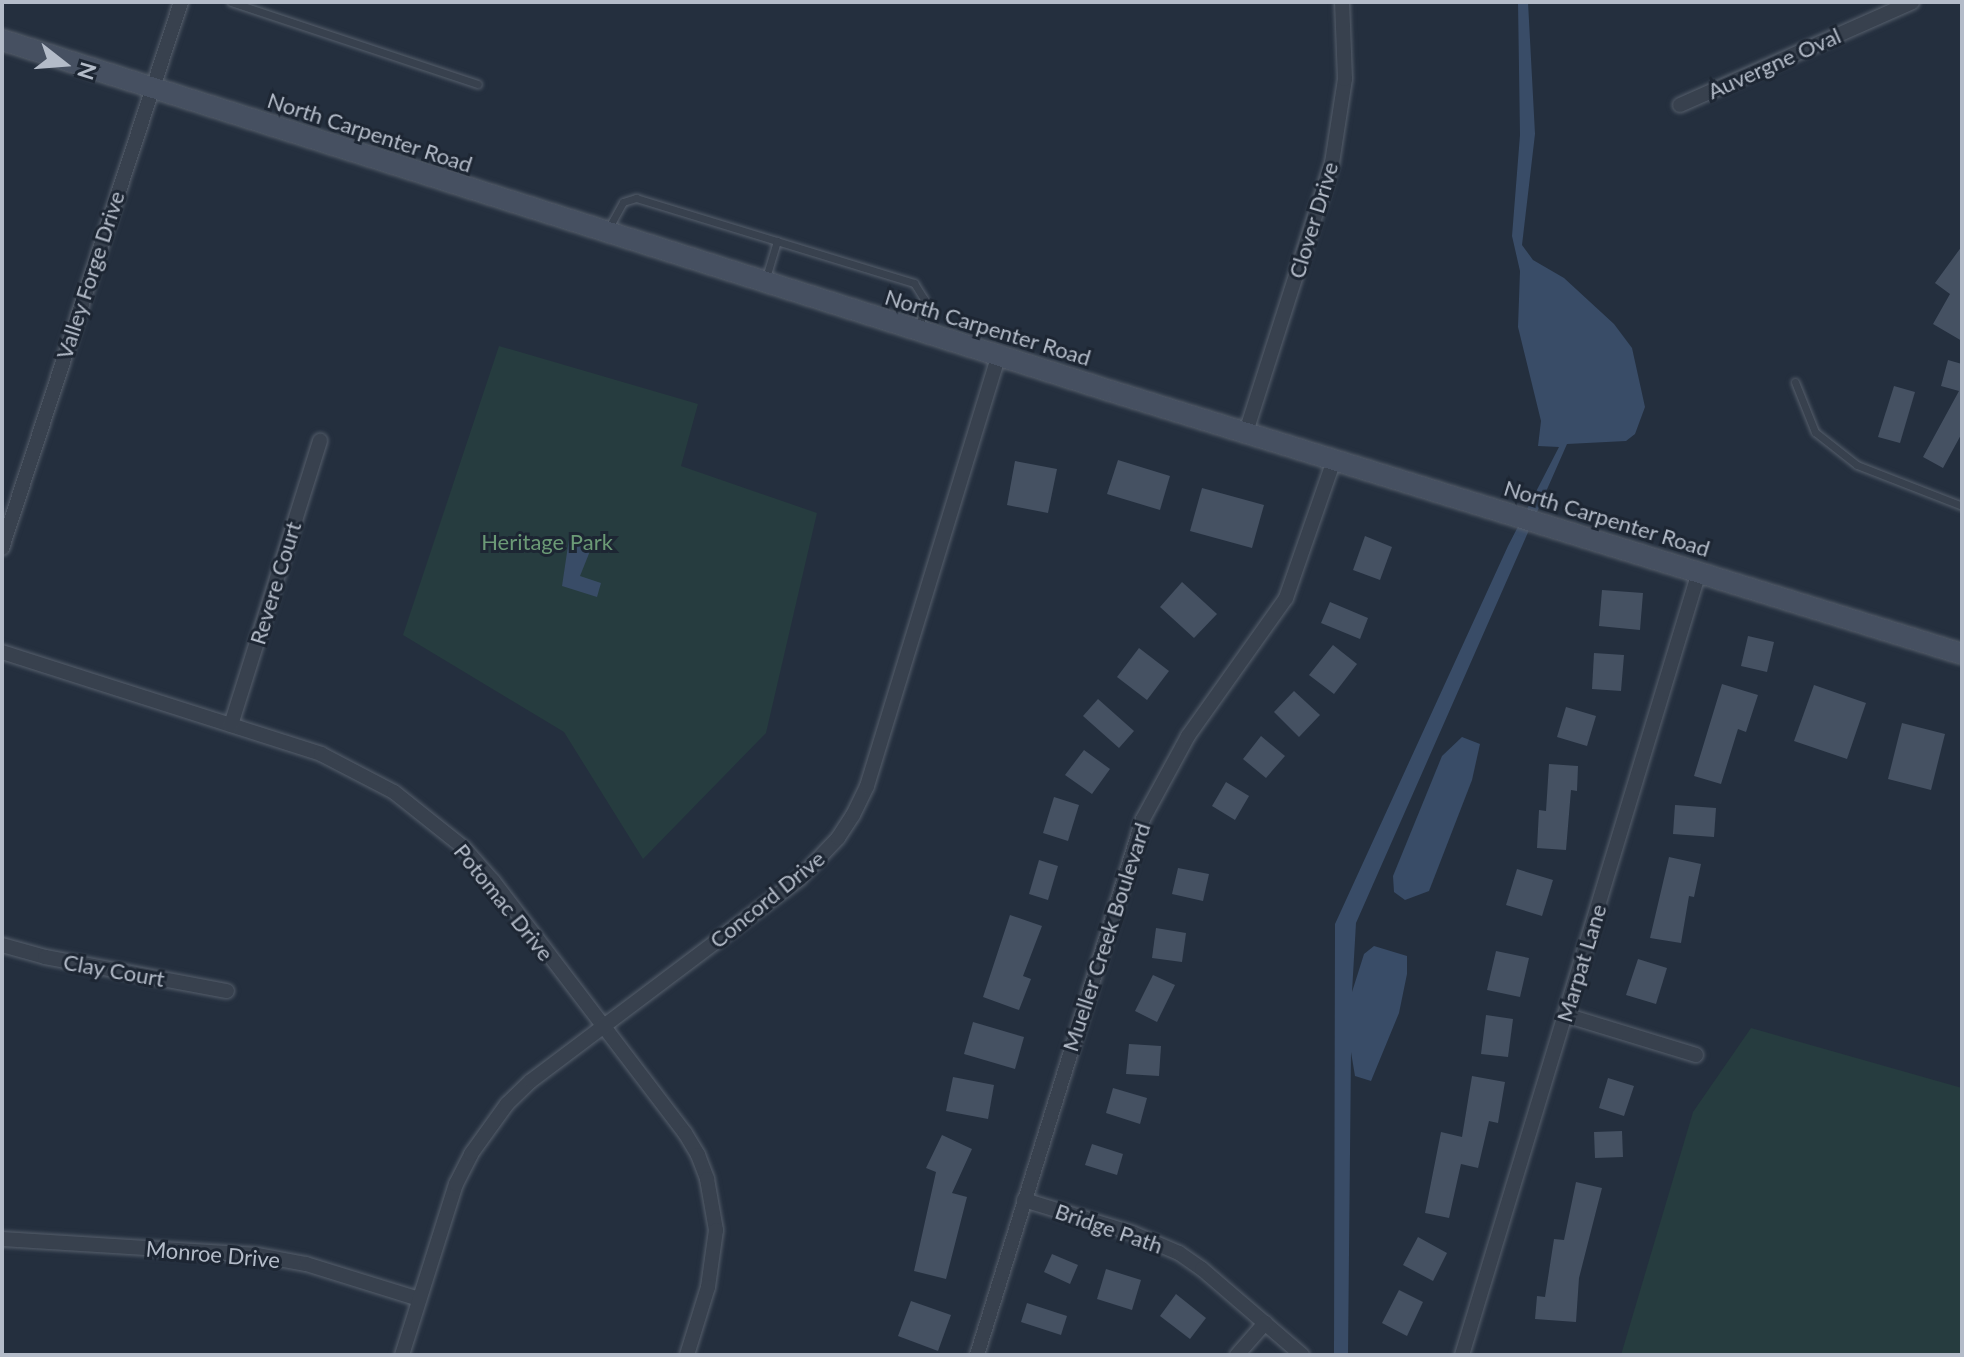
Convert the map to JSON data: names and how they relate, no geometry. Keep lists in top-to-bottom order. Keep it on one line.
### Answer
{"streets":{"street":["Auvergne Oval","North Carpenter Road","Clover Drive","Valley Forge Drive","Revere Court","Concord Drive","Potomac Drive","Mueller Creek Boulevard","Marpat Lane","Clay Court","Bridge Path","Monroe Drive"]},"crossings":[["North Carpenter Road","Clover Drive"],["North Carpenter Road","Valley Forge Drive"],["North Carpenter Road","Concord Drive"],["North Carpenter Road","Mueller Creek Boulevard"],["North Carpenter Road","Marpat Lane"],["Revere Court","Potomac Drive"],["Concord Drive","Potomac Drive"],["Concord Drive","Monroe Drive"],["Mueller Creek Boulevard","Bridge Path"]],"parks":["Heritage Park"],"north":"right"}
